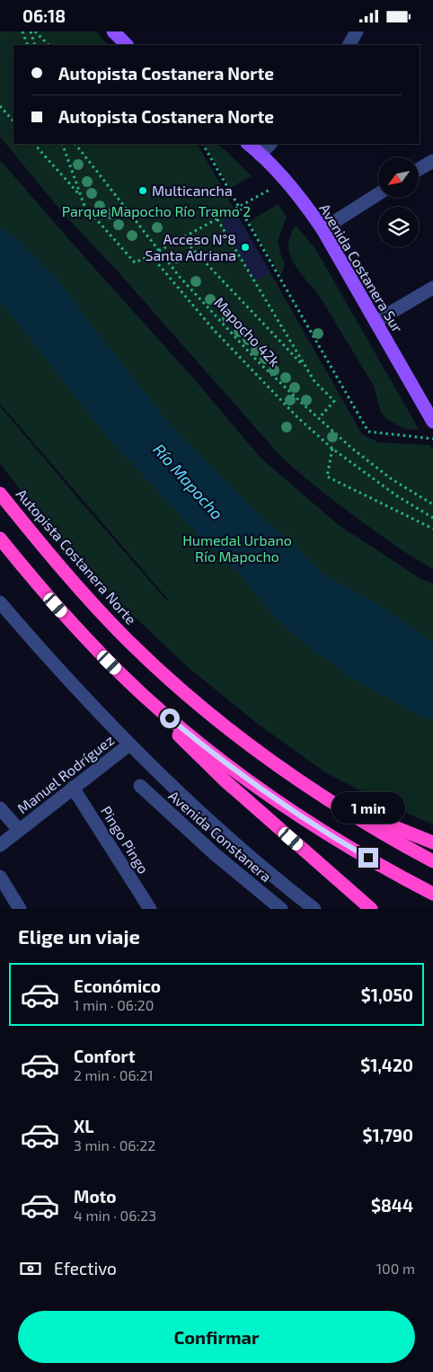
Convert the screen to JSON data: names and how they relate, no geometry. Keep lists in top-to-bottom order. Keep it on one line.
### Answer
{"streets":{"highway":["Autopista Costanera Norte"],"main road":["Avenida Costanera Sur"],"street":["Manuel Rodríguez","Avenida Constanera","Pingo Pingo"],"path":["Mapocho 42k"]},"crossings":[["Manuel Rodríguez","Pingo Pingo"]],"water":["Río Mapocho"],"parks":["Parque Mapocho Río Tramo 2","Humedal Urbano Río Mapocho"],"places":["Multicancha","Acceso N°8 Santa Adriana"],"north":"bottom left","page":{"status":"06:18","banner":["Autopista Costanera Norte","Autopista Costanera Norte"],"bubble":"1 min","heading":"Elige un viaje","list":[{"name":"Económico","note":"1 min · 06:20","value":"$1,050"},{"name":"Confort","note":"2 min · 06:21","value":"$1,420"},{"name":"XL","note":"3 min · 06:22","value":"$1,790"},{"name":"Moto","note":"4 min · 06:23","value":"$844"}],"pay":["Efectivo","100 m"],"buttons":"Confirmar"}}
